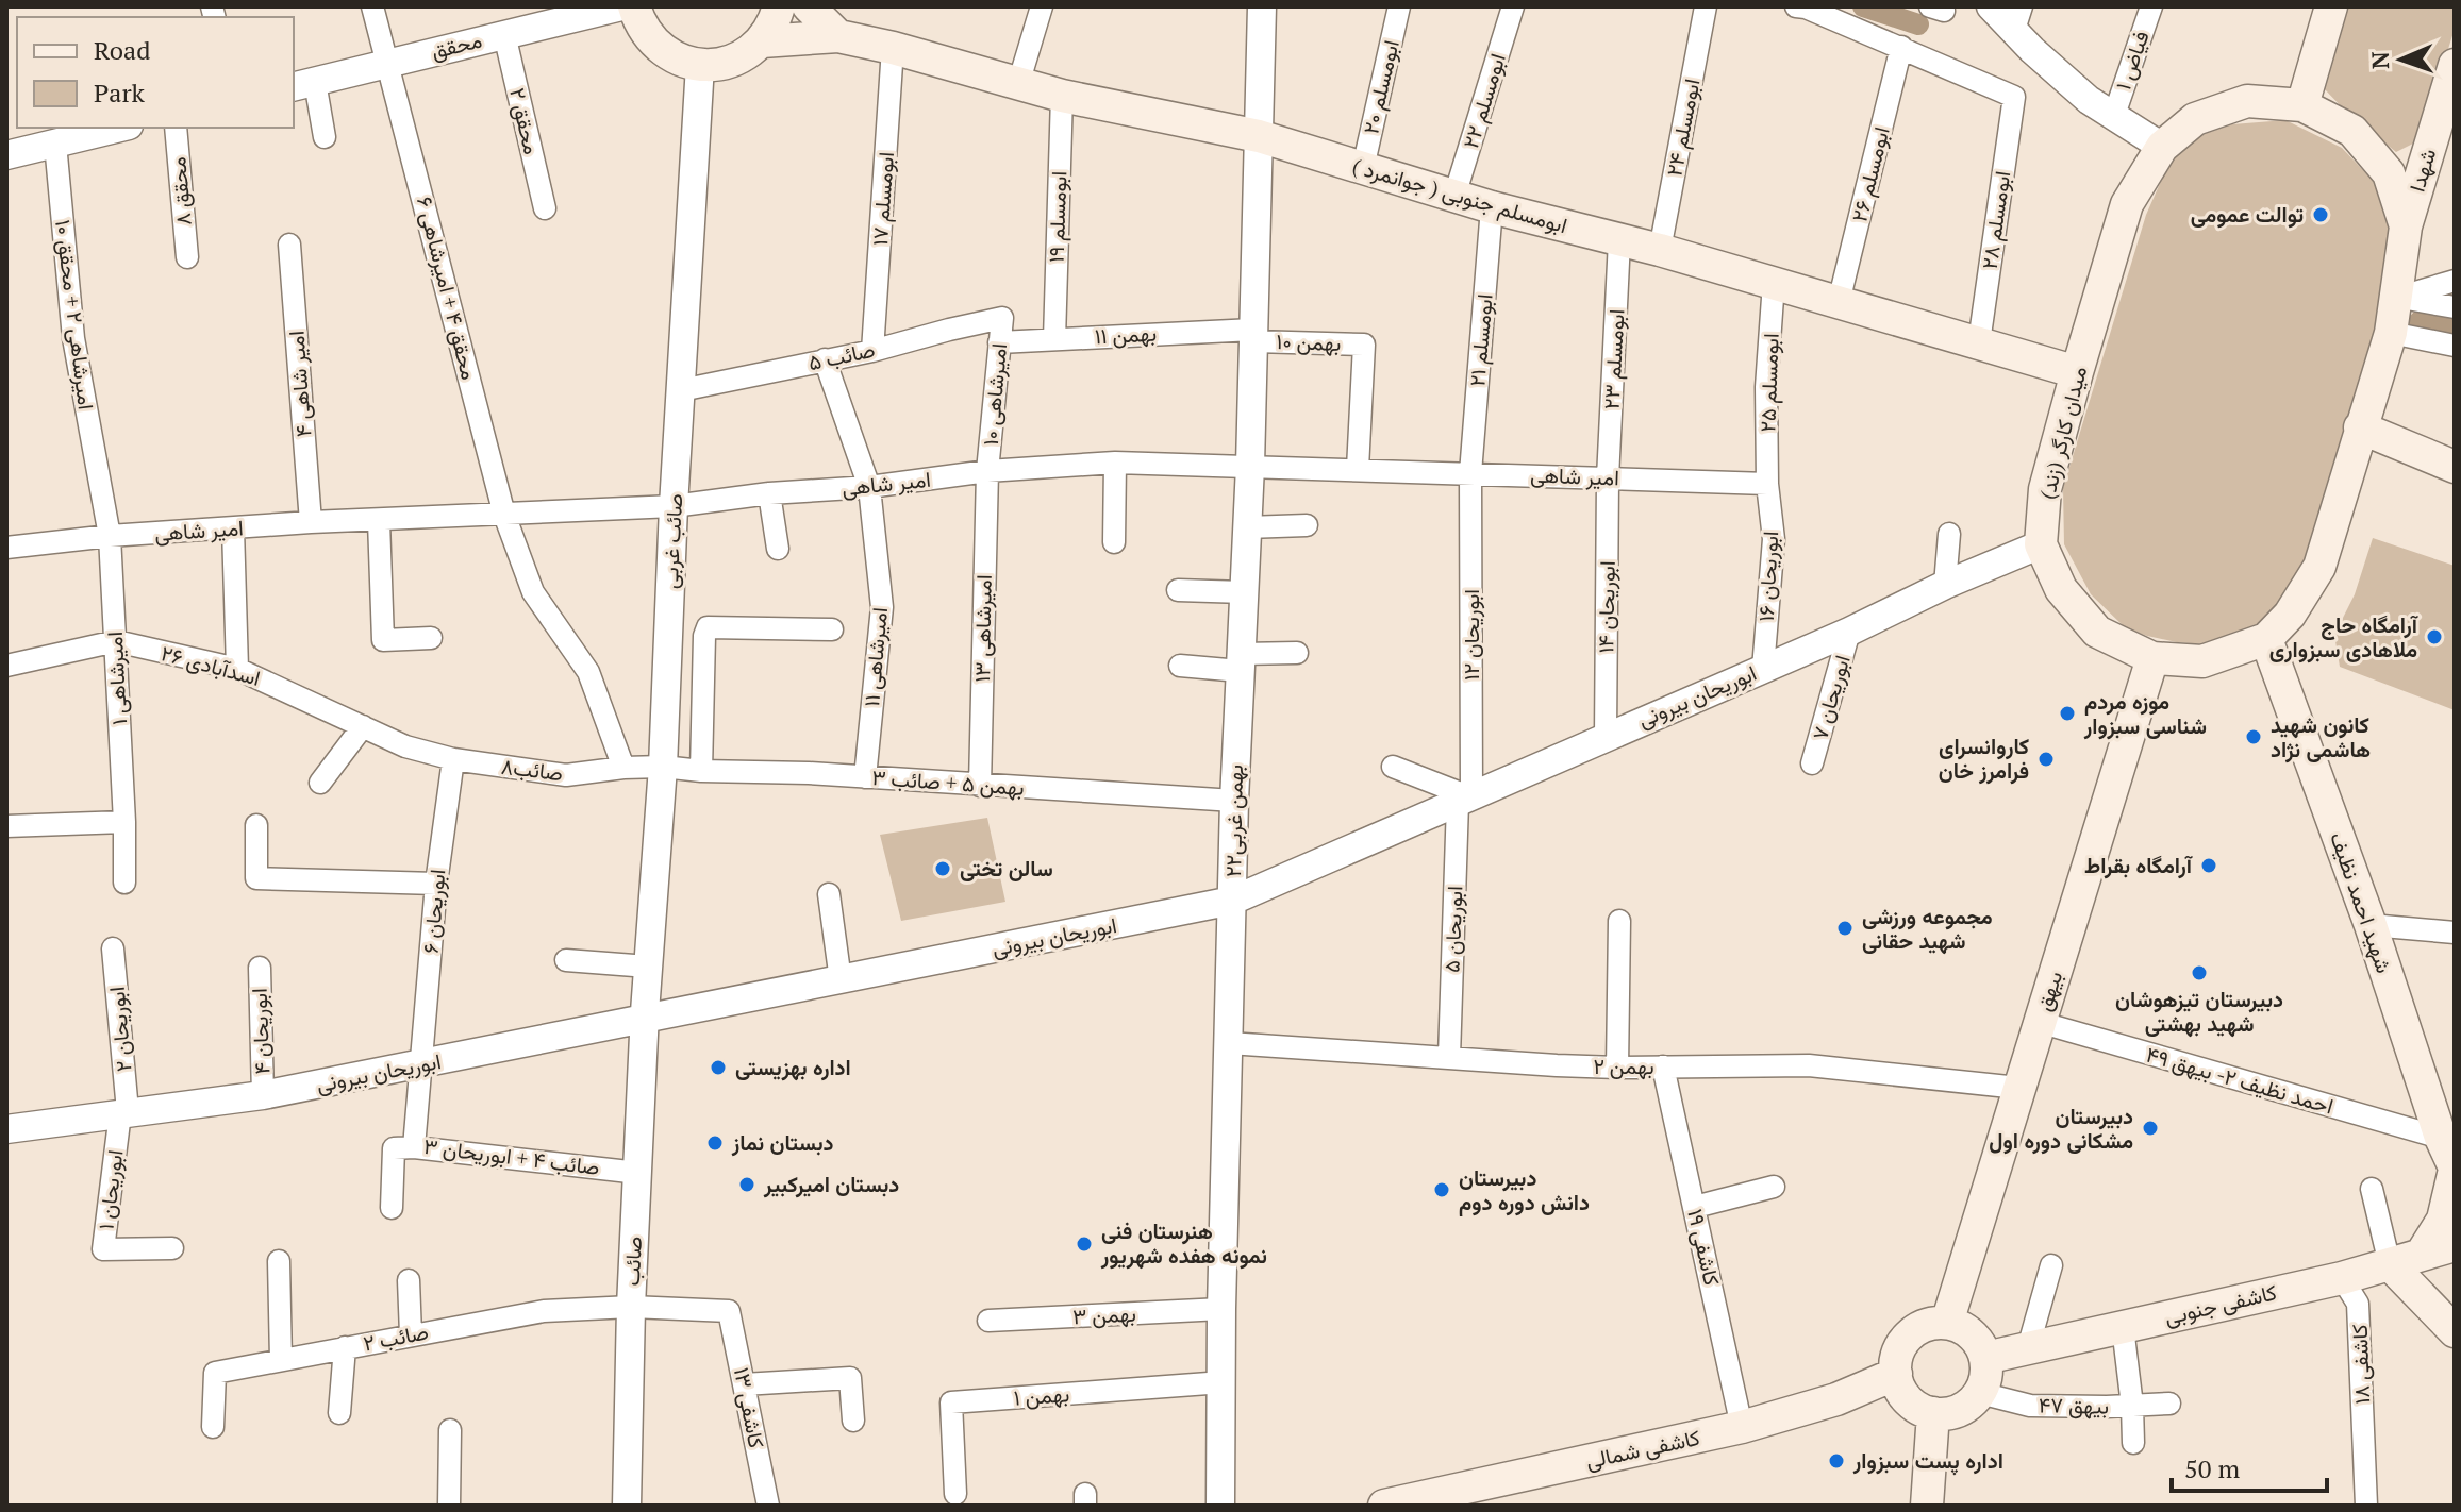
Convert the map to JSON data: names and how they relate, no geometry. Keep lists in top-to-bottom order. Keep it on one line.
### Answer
{"streets":{"main road":["شهدا","ابومسلم جنوبی ( جوانمرد )","میدان کارگر (زند)","شهید احمد نظیف","بیهق","کاشفی جنوبی","کاشفی شمالی"],"street":["محقق","فیاض ۱","ابومسلم ۲۰","ابومسلم ۲۲","محقق ۲","ابومسلم ۲۴","ابومسلم ۲۶","محقق ۸","ابومسلم ۱۷","ابومسلم ۱۹","ابومسلم ۲۸","محقق ۴ + امیرشاهی ۶","امیرشاهی ۲ + محقق ۱۰","بهمن ۱۱","ابومسلم ۲۱","بهمن ۱۰","صائب ۵","ابومسلم ۲۳","ابومسلم ۲۵","امیر شاهی ۴","امیرشاهی ۱۰","امیر شاهی","صائب غربی","ابوریحان ۱۶","ابوریحان ۱۴","امیرشاهی ۱۳","ابوریحان ۱۲","امیرشاهی ۱۱","اسدآبادی ۲۶","امیرشاهی ۱","ابوریحان بیرونی","ابوریحان ۷","صائب۸","بهمن ۵ + صائب ۳","۲۲بهمن غربی","ابوریحان ۶","ابوریحان ۵","ابوریحان ۲","ابوریحان ۴","بهمن ۲","احمد نظیف ۲- بیهق ۴۹","صائب ۴ + ابوریحان ۳","ابوریحان ۱","کاشفی ۱۹","صائب","بهمن ۳","صائب ۲","کاشفی ۱۸","بهمن ۱","بیهق ۴۷","کاشفی ۱۳"]},"crossings":[["محقق","محقق ۲"],["محقق","محقق ۴ + امیرشاهی ۶"],["ابومسلم ۲۰","ابومسلم جنوبی ( جوانمرد )"],["ابومسلم ۲۲","ابومسلم جنوبی ( جوانمرد )"],["ابومسلم ۲۴","ابومسلم جنوبی ( جوانمرد )"],["شهدا","میدان کارگر (زند)"],["ابومسلم ۲۶","ابومسلم جنوبی ( جوانمرد )"],["ابومسلم ۲۶","ابومسلم ۲۸"],["ابومسلم جنوبی ( جوانمرد )","ابومسلم ۱۷"],["ابومسلم جنوبی ( جوانمرد )","ابومسلم ۱۹"],["ابومسلم جنوبی ( جوانمرد )","ابومسلم ۲۸"],["ابومسلم جنوبی ( جوانمرد )","ابومسلم ۲۱"],["ابومسلم جنوبی ( جوانمرد )","ابومسلم ۲۳"],["ابومسلم جنوبی ( جوانمرد )","ابومسلم ۲۵"],["ابومسلم جنوبی ( جوانمرد )","میدان کارگر (زند)"],["ابومسلم جنوبی ( جوانمرد )","۲۲بهمن غربی"],["ابومسلم ۱۷","صائب ۵"],["ابومسلم ۱۹","بهمن ۱۱"],["محقق ۴ + امیرشاهی ۶","امیر شاهی"],["محقق ۴ + امیرشاهی ۶","صائب۸"],["امیرشاهی ۲ + محقق ۱۰","امیر شاهی"],["امیرشاهی ۲ + محقق ۱۰","امیرشاهی ۱"],["بهمن ۱۱","بهمن ۱۰"],["بهمن ۱۱","امیرشاهی ۱۰"],["بهمن ۱۱","۲۲بهمن غربی"],["ابومسلم ۲۱","امیر شاهی"],["ابومسلم ۲۱","ابوریحان ۱۲"],["بهمن ۱۰","امیر شاهی"],["بهمن ۱۰","۲۲بهمن غربی"],["صائب ۵","امیرشاهی ۱۰"],["صائب ۵","صائب غربی"],["صائب ۵","امیرشاهی ۱۱"],["ابومسلم ۲۳","امیر شاهی"],["ابومسلم ۲۳","ابوریحان ۱۴"],["ابومسلم ۲۵","امیر شاهی"],["ابومسلم ۲۵","ابوریحان ۱۶"],["امیر شاهی ۴","امیر شاهی"],["امیرشاهی ۱۰","امیر شاهی"],["امیرشاهی ۱۰","امیرشاهی ۱۳"],["میدان کارگر (زند)","ابوریحان بیرونی"],["میدان کارگر (زند)","شهید احمد نظیف"],["میدان کارگر (زند)","بیهق"],["امیر شاهی","صائب غربی"],["امیر شاهی","ابوریحان ۱۶"],["امیر شاهی","ابوریحان ۱۴"],["امیر شاهی","امیرشاهی ۱۳"],["امیر شاهی","ابوریحان ۱۲"],["امیر شاهی","امیرشاهی ۱۱"],["امیر شاهی","امیرشاهی ۱"],["امیر شاهی","۲۲بهمن غربی"],["صائب غربی","ابوریحان بیرونی"],["صائب غربی","صائب۸"],["صائب غربی","بهمن ۵ + صائب ۳"],["صائب غربی","صائب"],["ابوریحان ۱۶","ابوریحان بیرونی"],["ابوریحان ۱۴","ابوریحان بیرونی"],["امیرشاهی ۱۳","بهمن ۵ + صائب ۳"],["ابوریحان ۱۲","ابوریحان بیرونی"],["ابوریحان ۱۲","ابوریحان ۵"],["امیرشاهی ۱۱","بهمن ۵ + صائب ۳"],["اسدآبادی ۲۶","امیرشاهی ۱"],["اسدآبادی ۲۶","صائب۸"],["اسدآبادی ۲۶","ابوریحان ۶"],["ابوریحان بیرونی","ابوریحان ۷"],["ابوریحان بیرونی","۲۲بهمن غربی"],["ابوریحان بیرونی","ابوریحان ۶"],["ابوریحان بیرونی","ابوریحان ۵"],["ابوریحان بیرونی","ابوریحان ۲"],["ابوریحان بیرونی","ابوریحان ۴"],["ابوریحان بیرونی","صائب ۴ + ابوریحان ۳"],["ابوریحان بیرونی","ابوریحان ۱"],["ابوریحان بیرونی","صائب"],["صائب۸","بهمن ۵ + صائب ۳"],["صائب۸","ابوریحان ۶"],["بهمن ۵ + صائب ۳","۲۲بهمن غربی"],["۲۲بهمن غربی","بهمن ۲"],["۲۲بهمن غربی","بهمن ۳"],["۲۲بهمن غربی","بهمن ۱"],["شهید احمد نظیف","احمد نظیف ۲- بیهق ۴۹"],["ابوریحان ۶","صائب ۴ + ابوریحان ۳"],["ابوریحان ۵","بهمن ۲"],["بیهق","بهمن ۲"],["بیهق","احمد نظیف ۲- بیهق ۴۹"],["بیهق","کاشفی جنوبی"],["بیهق","بیهق ۴۷"],["بیهق","کاشفی شمالی"],["ابوریحان ۲","ابوریحان ۱"],["بهمن ۲","کاشفی ۱۹"],["صائب ۴ + ابوریحان ۳","صائب"],["کاشفی ۱۹","کاشفی شمالی"],["صائب","صائب ۲"],["کاشفی جنوبی","کاشفی ۱۸"],["کاشفی جنوبی","بیهق ۴۷"],["کاشفی جنوبی","کاشفی شمالی"],["صائب ۲","کاشفی ۱۳"],["بیهق ۴۷","کاشفی شمالی"]],"places":["توالت عمومی","آرامگاه حاج ملاهادی سبزواری","موزه مردم شناسی سبزوار","کانون شهید هاشمی نژاد","کاروانسرای فرامرز خان","آرامگاه بقراط","سالن تختی","مجموعه ورزشی شهید حقانی","دبیرستان تیزهوشان شهید بهشتی","اداره بهزیستی","دبیرستان مشکانی دوره اول","دبستان نماز","دبستان امیرکبیر","دبیرستان دانش دوره دوم","هنرستان فنی نمونه هفده شهریور","اداره پست سبزوار"],"legend":["Road","Park"],"scale_bar":"50 m","north":"left"}
